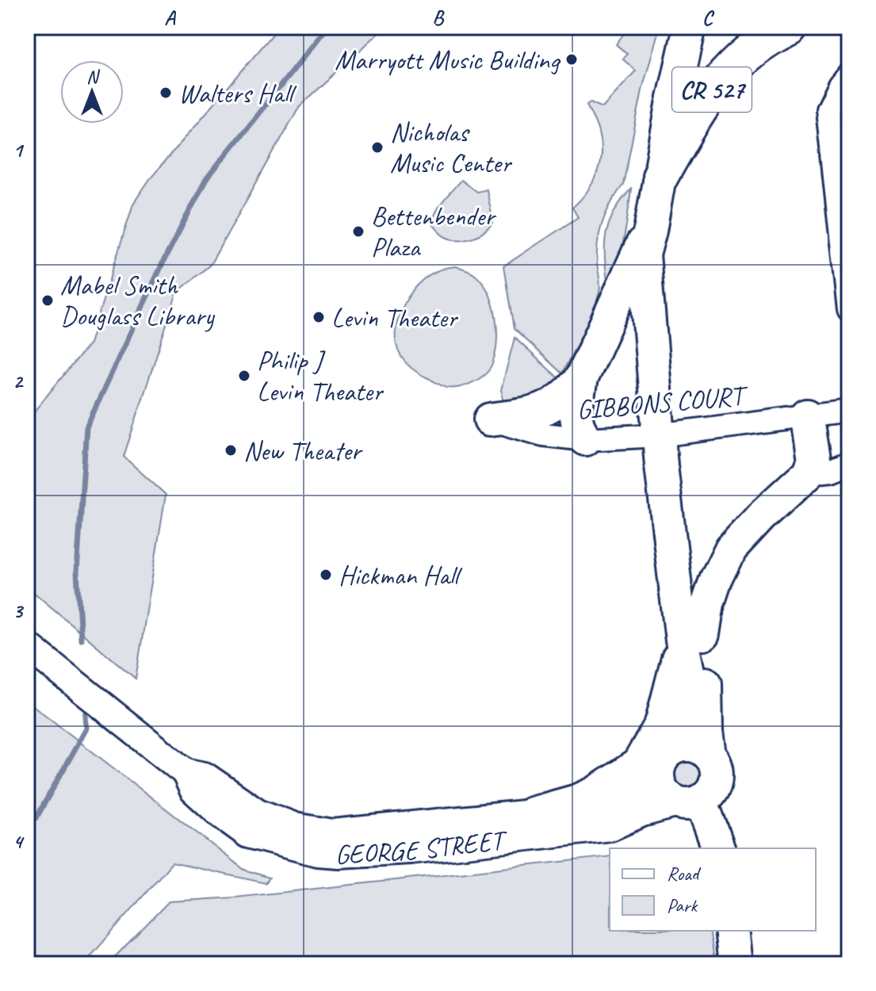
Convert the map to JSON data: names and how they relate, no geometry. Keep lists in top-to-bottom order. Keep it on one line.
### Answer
{"streets":{"highway":["CR 527"],"main road":["GEORGE STREET"],"street":["GIBBONS COURT"]},"crossings":[["CR 527","GEORGE STREET"],["GIBBONS COURT","GEORGE STREET"]],"places":["Marryott Music Building","Walters Hall","Nicholas Music Center","Bettenbender Plaza","Mabel Smith Douglass Library","Levin Theater","Philip J Levin Theater","New Theater","Hickman Hall"],"legend":["Road","Park"],"north":"top","grid":{"columns":["A","B","C"],"rows":["1","2","3","4"]}}
